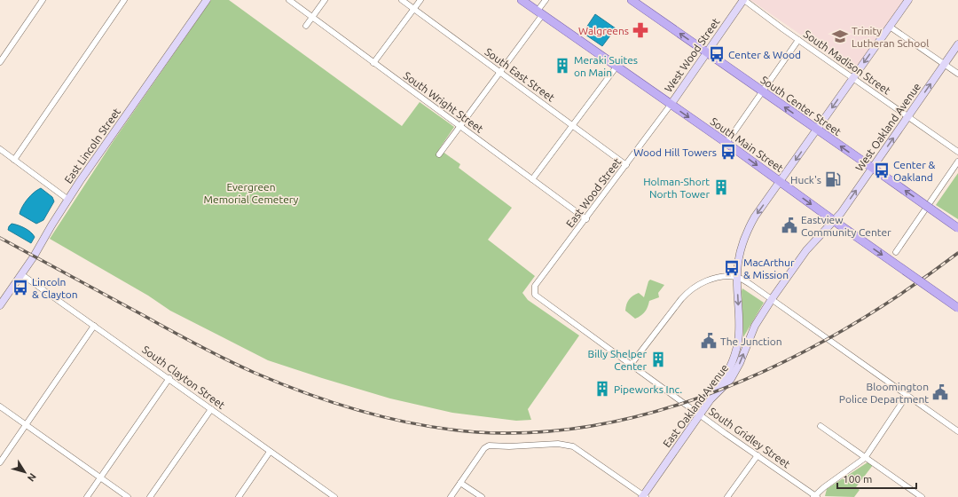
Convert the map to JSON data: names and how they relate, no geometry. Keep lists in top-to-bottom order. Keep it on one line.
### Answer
{"streets":{"main road":["West Wood Street","South Center Street","West Oakland Avenue","South Main Street","East Lincoln Street","East Oakland Avenue"],"street":["South Madison Street","South East Street","South Wright Street","East Wood Street","South Clayton Street","South Gridley Street"]},"crossings":[["West Wood Street","South Madison Street"],["West Wood Street","South Center Street"],["West Wood Street","South Main Street"],["West Wood Street","East Wood Street"],["South Madison Street","West Oakland Avenue"],["South East Street","East Wood Street"],["South Wright Street","East Wood Street"],["South Center Street","West Oakland Avenue"],["West Oakland Avenue","South Main Street"],["West Oakland Avenue","East Oakland Avenue"],["South Main Street","East Wood Street"],["South Main Street","East Oakland Avenue"],["East Lincoln Street","South Clayton Street"],["East Wood Street","South Gridley Street"],["East Oakland Avenue","South Gridley Street"]],"one_way":["South Center Street","West Oakland Avenue","South Main Street"],"parks":["Evergreen Memorial Cemetery"],"places":{"pharmacy":["Walgreens"],"school or university":["Trinity Lutheran School"],"bus stop":["Center & Wood","Wood Hill Towers","Center & Oakland","MacArthur & Mission","Lincoln & Clayton"],"building":["Meraki Suites on Main","Holman-Short North Tower","Billy Shelper Center","Pipeworks Inc."],"fuel station":["Huck's"],"public building":["Eastview Community Center","The Junction","Bloomington Police Department"]},"scale_bar":"100 m","north":"bottom right"}
